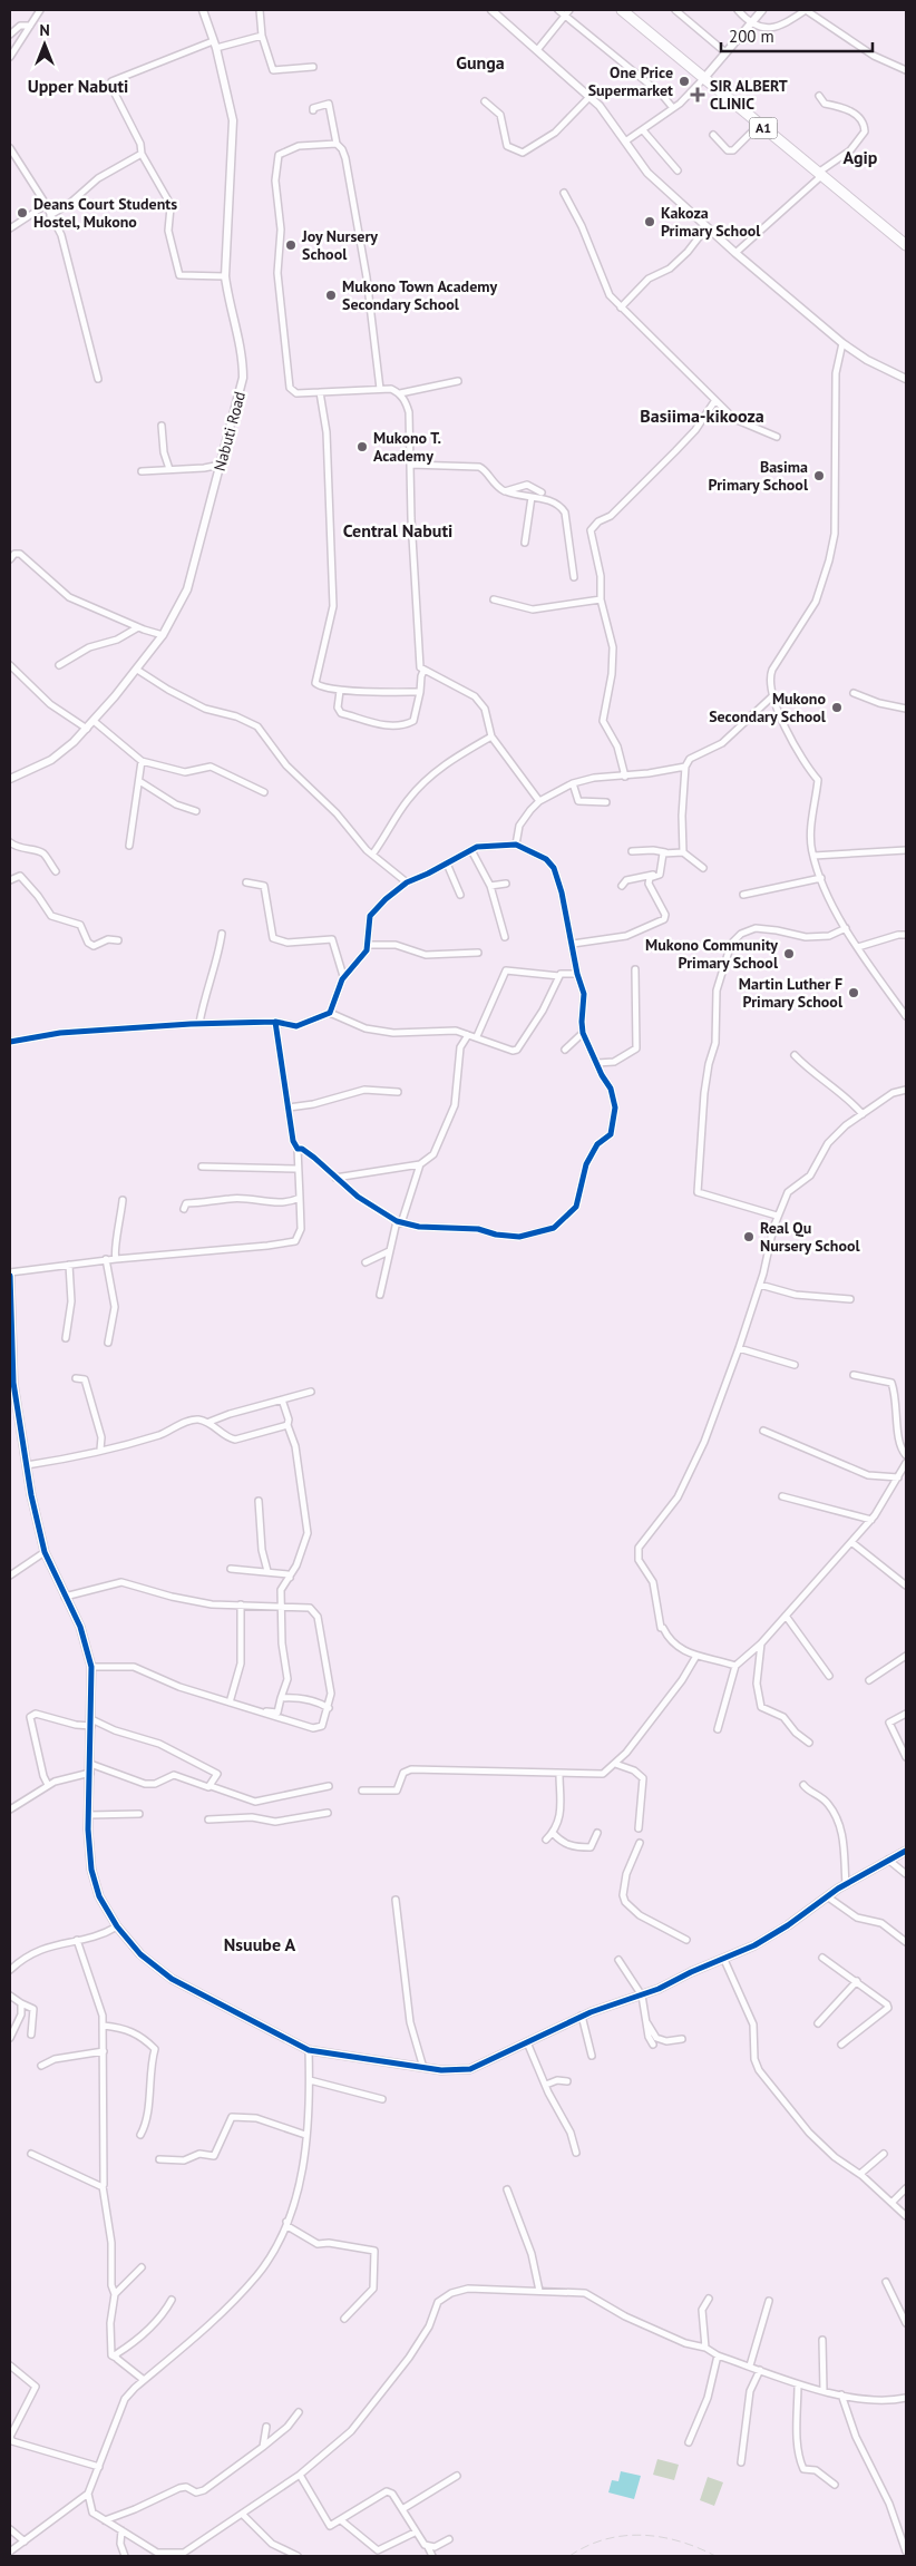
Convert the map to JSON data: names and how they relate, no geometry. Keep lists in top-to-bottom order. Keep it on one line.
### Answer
{"streets":{"highway":["A1"],"street":["Nabuti Road"]},"districts":["Gunga","Upper Nabuti","Agip","Basiima-kikooza","Central Nabuti","Nsuube A"],"places":{"other":["One Price Supermarket","Deans Court Students Hostel, Mukono","Kakoza Primary School","Joy Nursery School","Mukono Town Academy Secondary School","Mukono T. Academy","Basima Primary School","Mukono Secondary School","Mukono Community Primary School","Martin Luther F Primary School","Real Qu Nursery School"],"health":["SIR ALBERT CLINIC"]},"scale_bar":"200 m","north":"top"}
